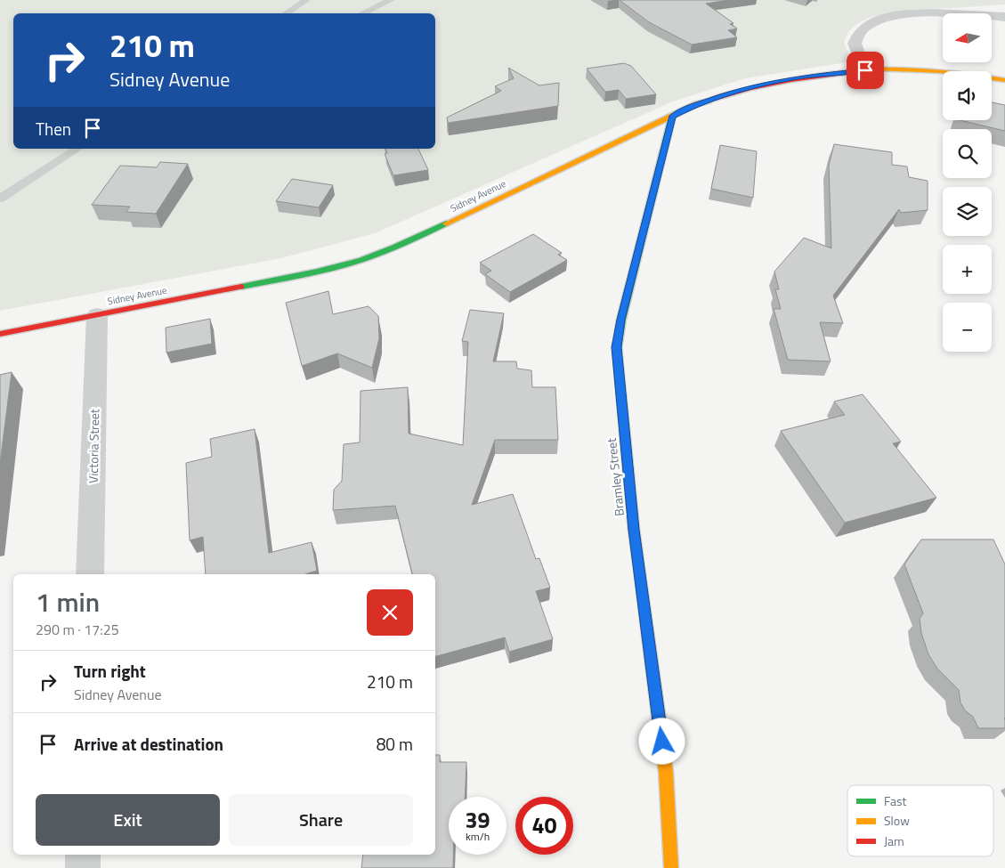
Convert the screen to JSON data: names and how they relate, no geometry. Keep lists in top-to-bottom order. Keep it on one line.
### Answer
{"streets":{"street":["Sidney Avenue","Victoria Street","Bramley Street"]},"crossings":[["Sidney Avenue","Victoria Street"],["Sidney Avenue","Bramley Street"]],"legend":["Fast","Slow","Jam"],"north":"left","page":{"map_buttons":["+","−"],"turn":["210 m","Sidney Avenue"],"then":"Then","heading":["1 min","290 m · 17:25"],"list":[{"name":"Turn right","note":"Sidney Avenue","value":"210 m"},{"name":"Arrive at destination","value":"80 m"}],"buttons":["Exit","Share"],"speed":"39 km/h","limit":"40"}}
